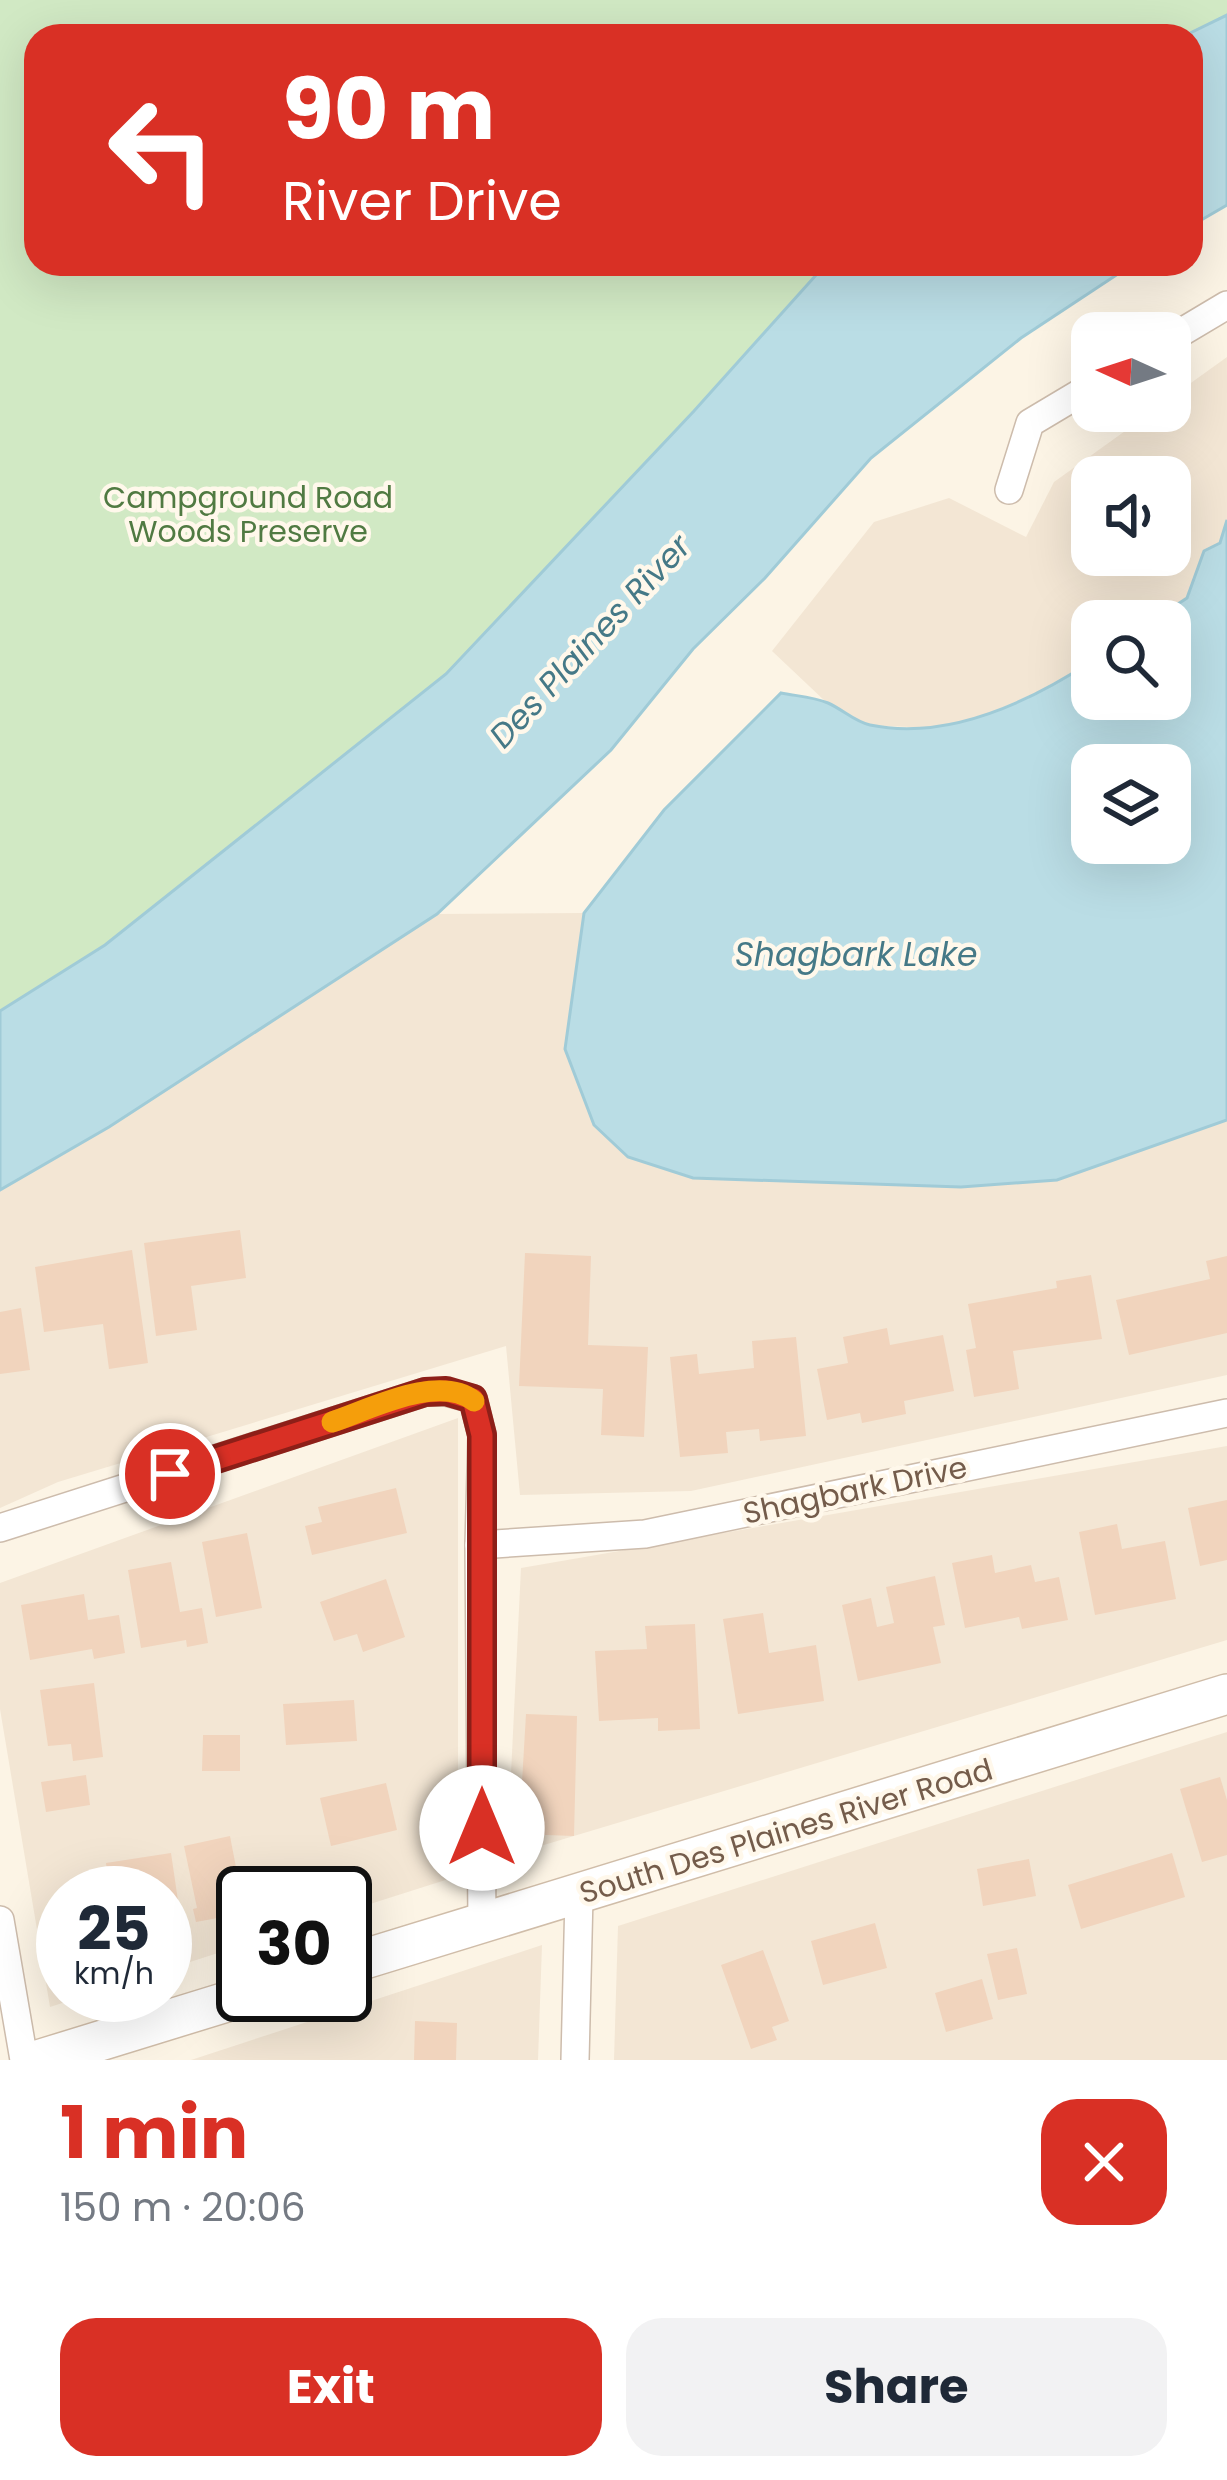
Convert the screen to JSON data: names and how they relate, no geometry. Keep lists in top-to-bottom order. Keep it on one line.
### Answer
{"streets":{"main road":["South Des Plaines River Road"],"street":["Shagbark Drive"]},"water":["Des Plaines River","Shagbark Lake"],"parks":["Campground Road Woods Preserve"],"north":"left","page":{"turn":["90 m","River Drive"],"speed":"25 km/h","limit":"30","heading":["1 min","150 m · 20:06"],"buttons":["Exit","Share"]}}
